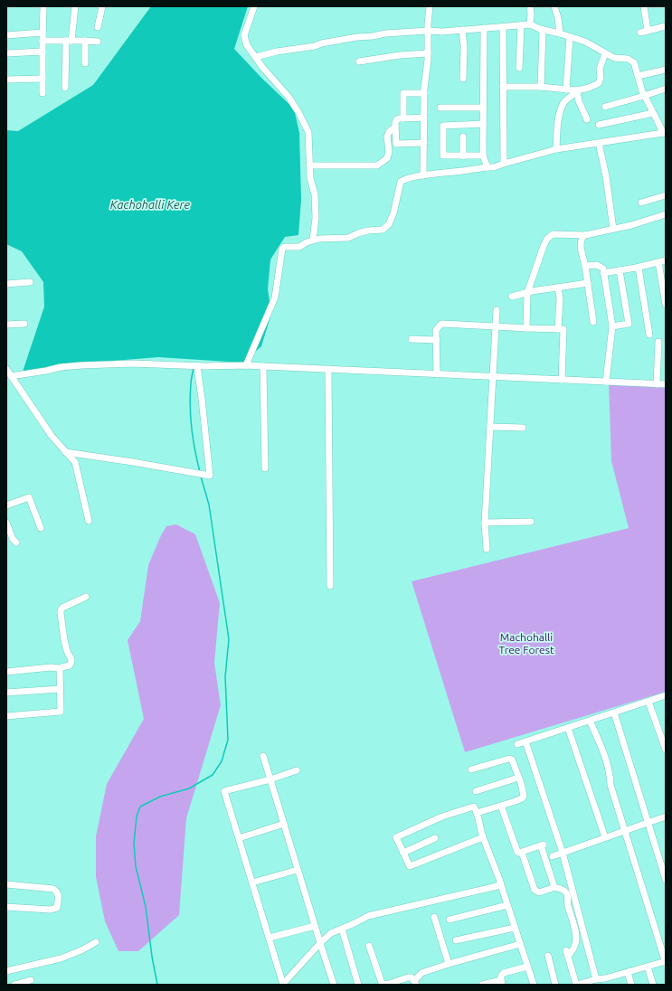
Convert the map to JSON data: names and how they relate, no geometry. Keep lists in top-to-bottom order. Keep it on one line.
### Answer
{"water":["Kachohalli Kere"],"parks":["Machohalli Tree Forest"]}
